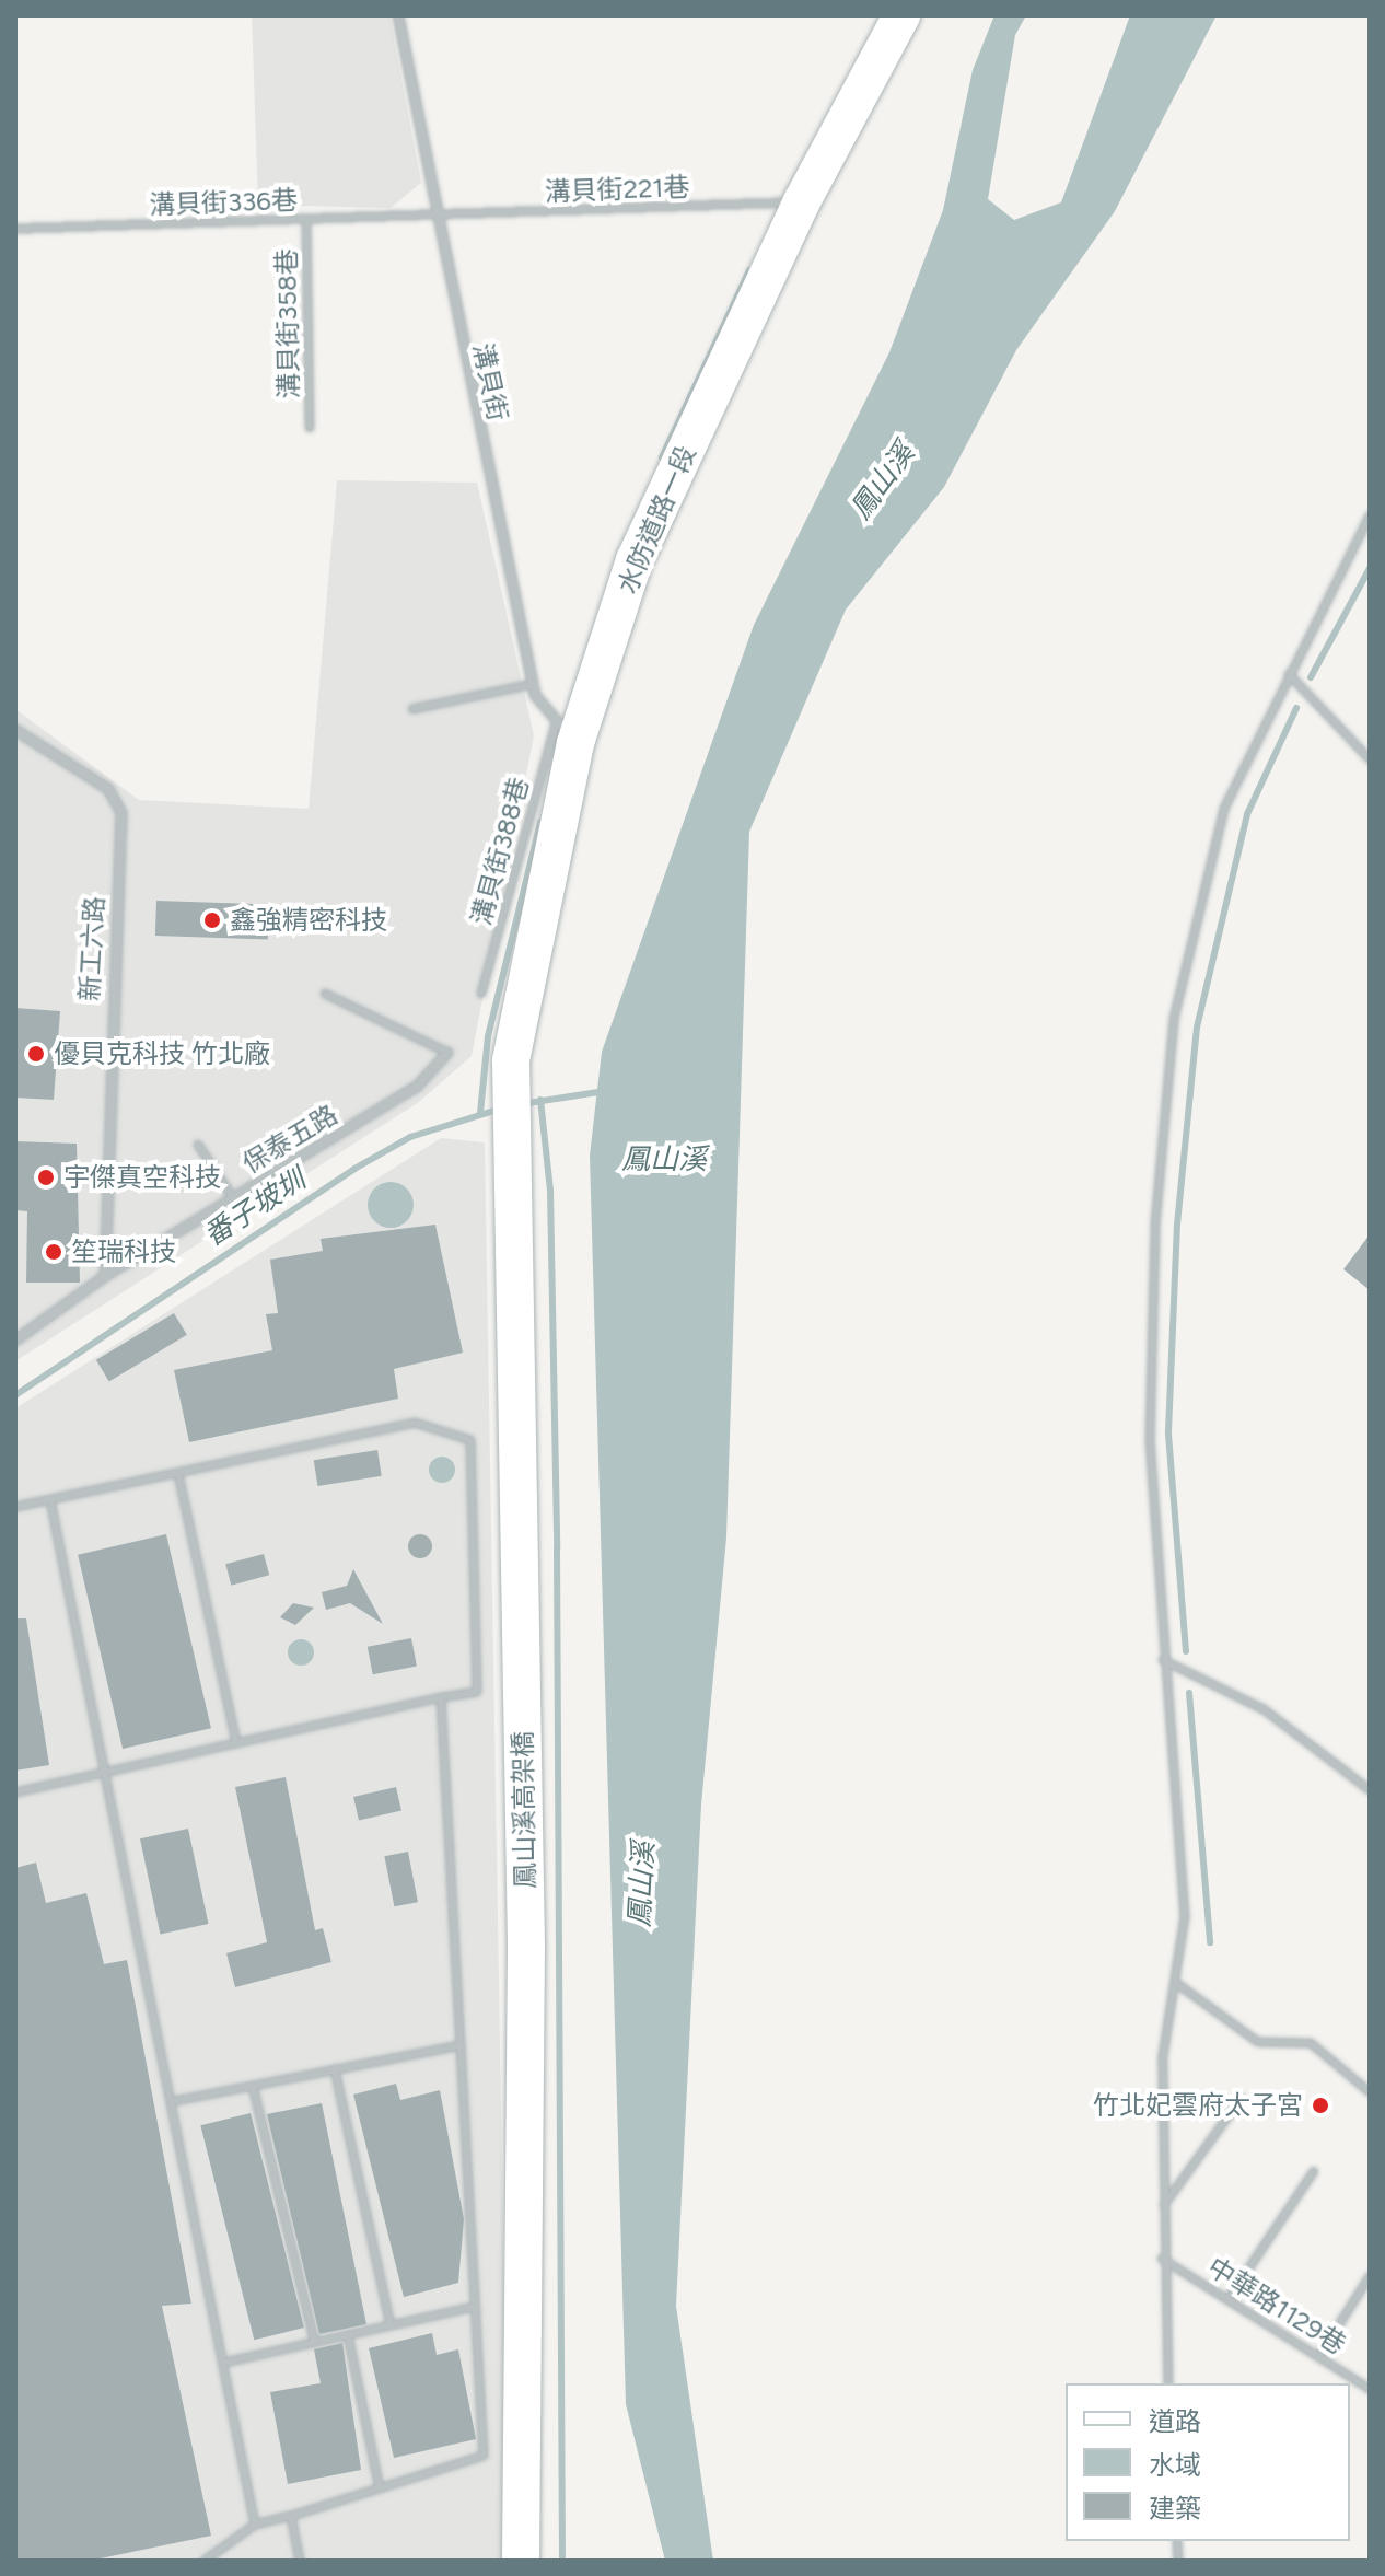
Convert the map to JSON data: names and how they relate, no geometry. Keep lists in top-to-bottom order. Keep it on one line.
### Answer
{"streets":{"street":["溝貝街","水防道路一段","新工六路","保泰五路","鳳山溪高架橋"],"lane":["溝貝街221巷","溝貝街336巷","溝貝街358巷","溝貝街388巷","中華路1129巷"]},"crossings":[["溝貝街221巷","溝貝街336巷"],["溝貝街221巷","溝貝街"],["溝貝街221巷","水防道路一段"],["溝貝街336巷","溝貝街358巷"],["溝貝街336巷","溝貝街"],["溝貝街","水防道路一段"],["溝貝街","溝貝街388巷"],["水防道路一段","溝貝街388巷"],["水防道路一段","鳳山溪高架橋"],["新工六路","保泰五路"]],"water":["鳳山溪","番子坡圳"],"places":["鑫強精密科技","優貝克科技 竹北廠","宇傑真空科技","笙瑞科技","竹北妃雲府太子宮"],"legend":["道路","水域","建築"]}
